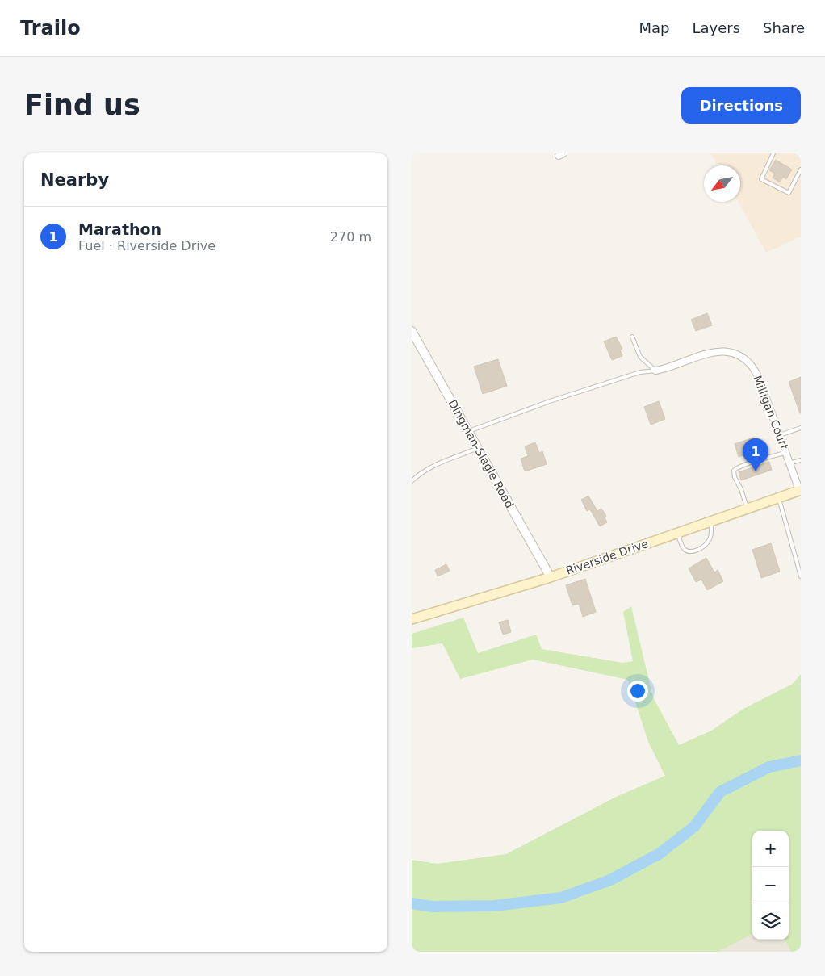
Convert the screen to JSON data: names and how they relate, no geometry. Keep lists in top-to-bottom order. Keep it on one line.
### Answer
{"streets":{"main road":["Riverside Drive"],"street":["Milligan Court","Dingman-Slagle Road"]},"crossings":[["Milligan Court","Riverside Drive"],["Dingman-Slagle Road","Riverside Drive"]],"north":"bottom left","page":{"header":"Trailo","nav":["Map","Layers","Share"],"buttons":"Directions","title":"Find us","heading":"Nearby","list":[{"mark":"1","name":"Marathon","note":"Fuel · Riverside Drive","value":"270 m"}],"pins":"1","map_buttons":["+","−"]}}
